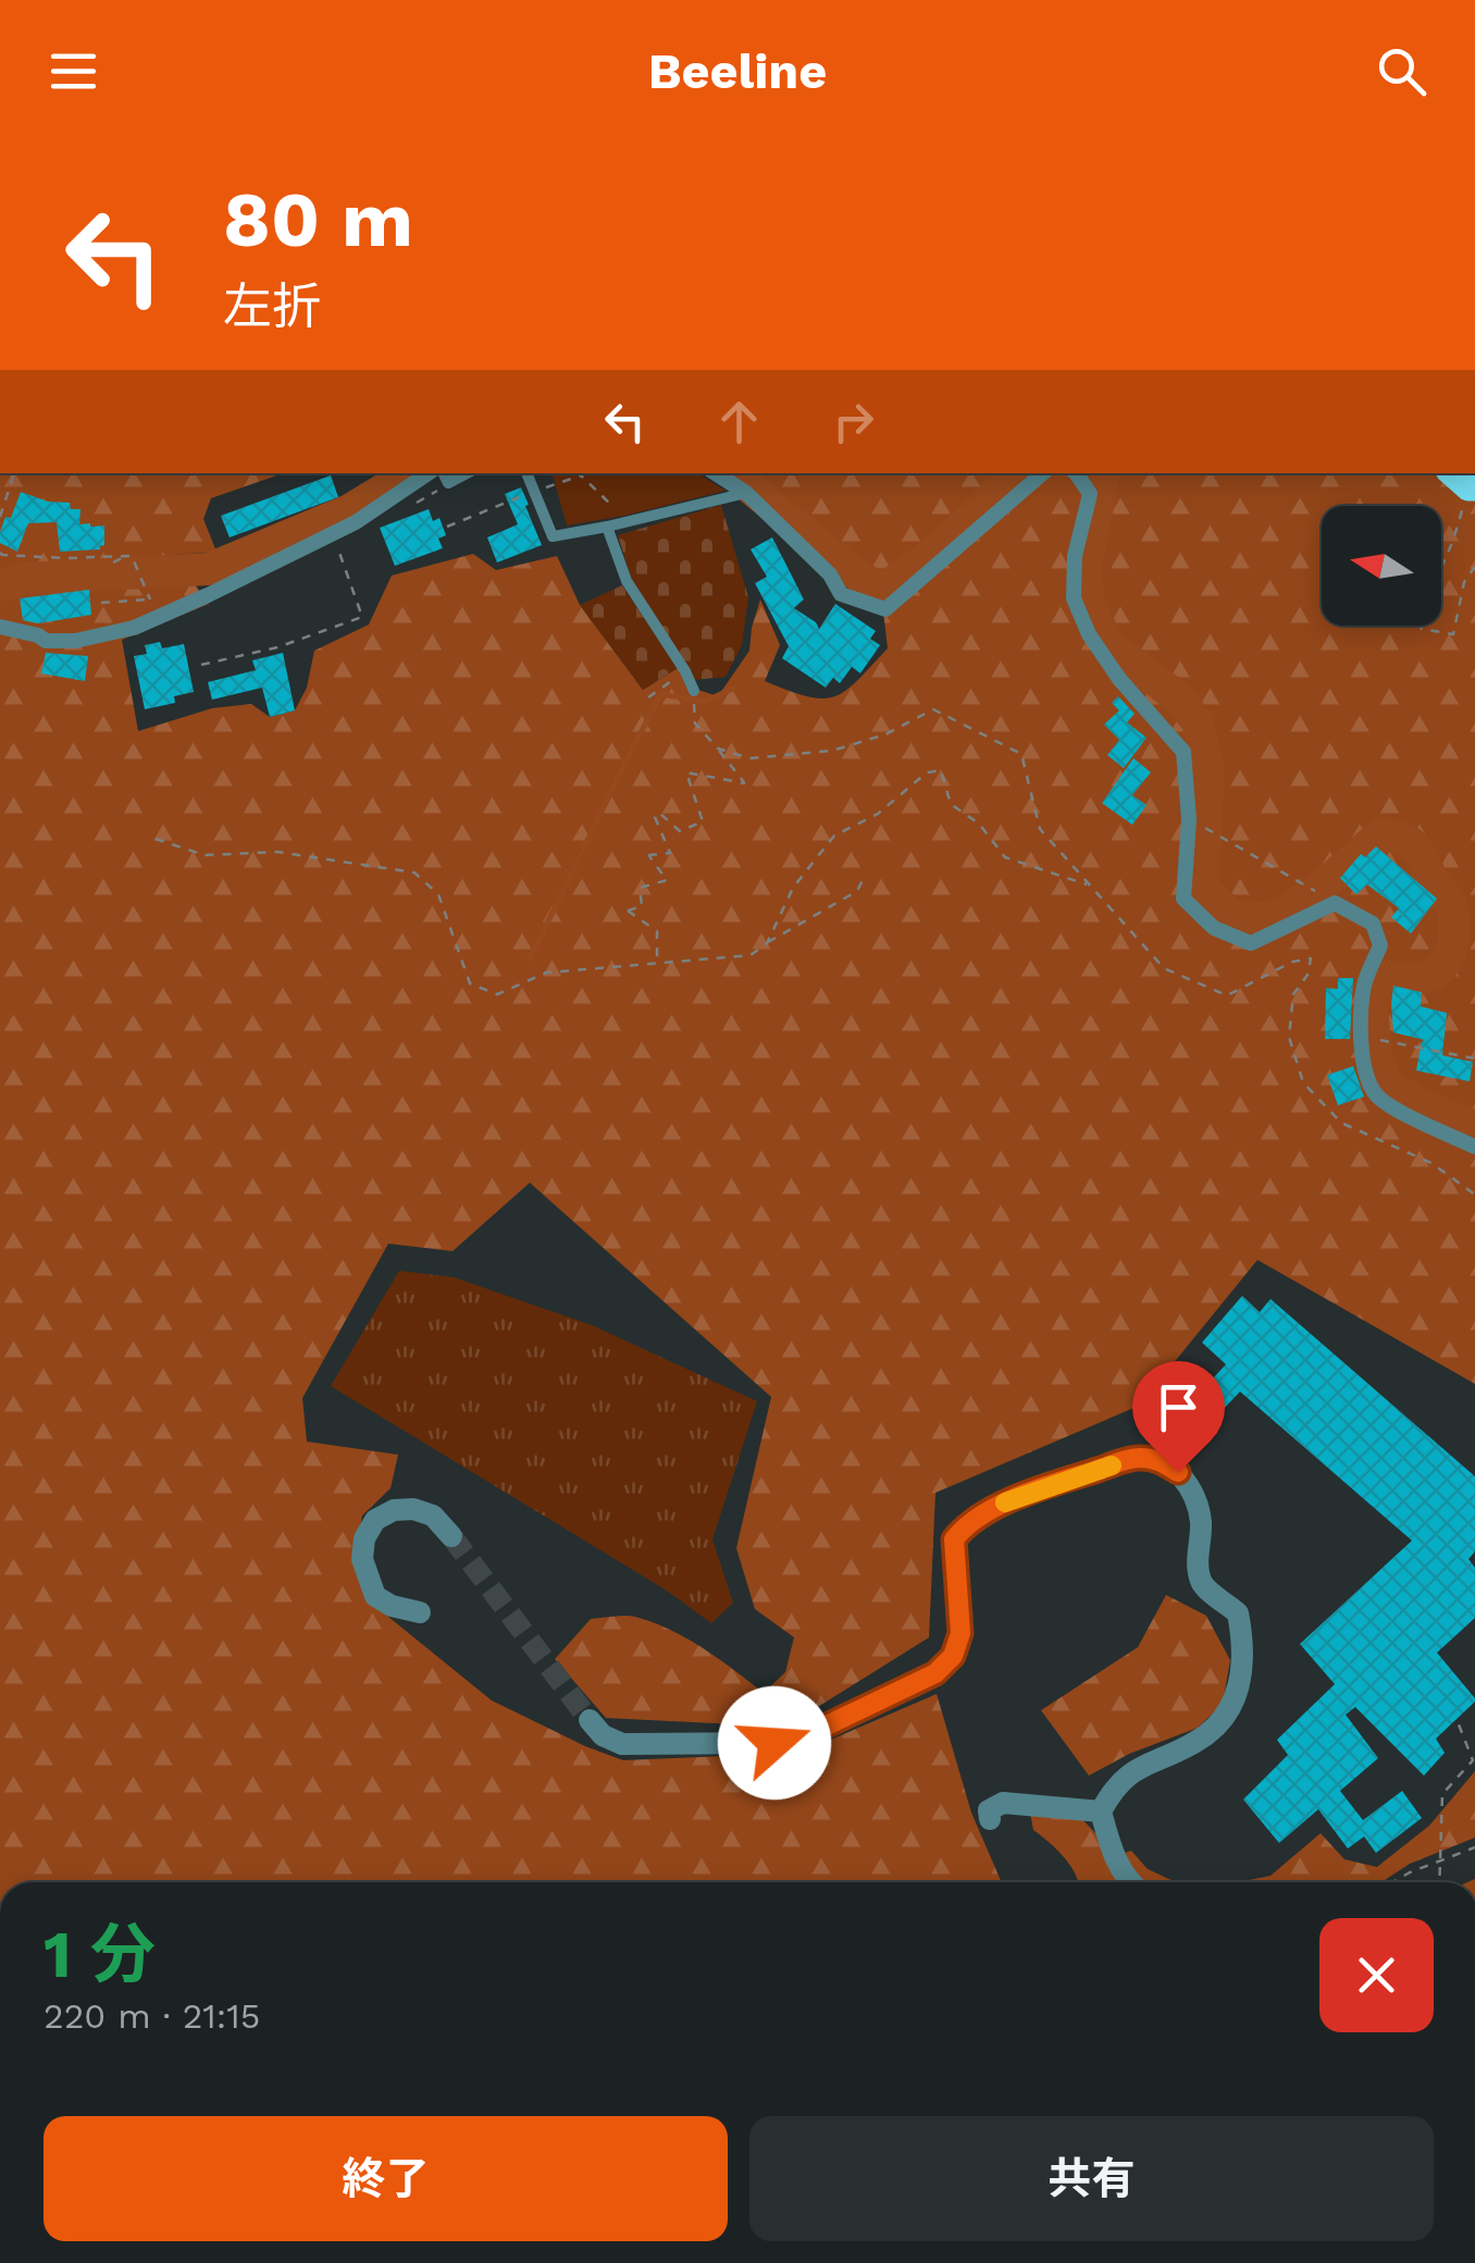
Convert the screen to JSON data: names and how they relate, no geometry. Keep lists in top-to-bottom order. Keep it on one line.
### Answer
{"north":"left","page":{"header":"Beeline","turn":["80 m","左折"],"heading":["1 分","220 m · 21:15"],"buttons":["終了","共有"]}}
